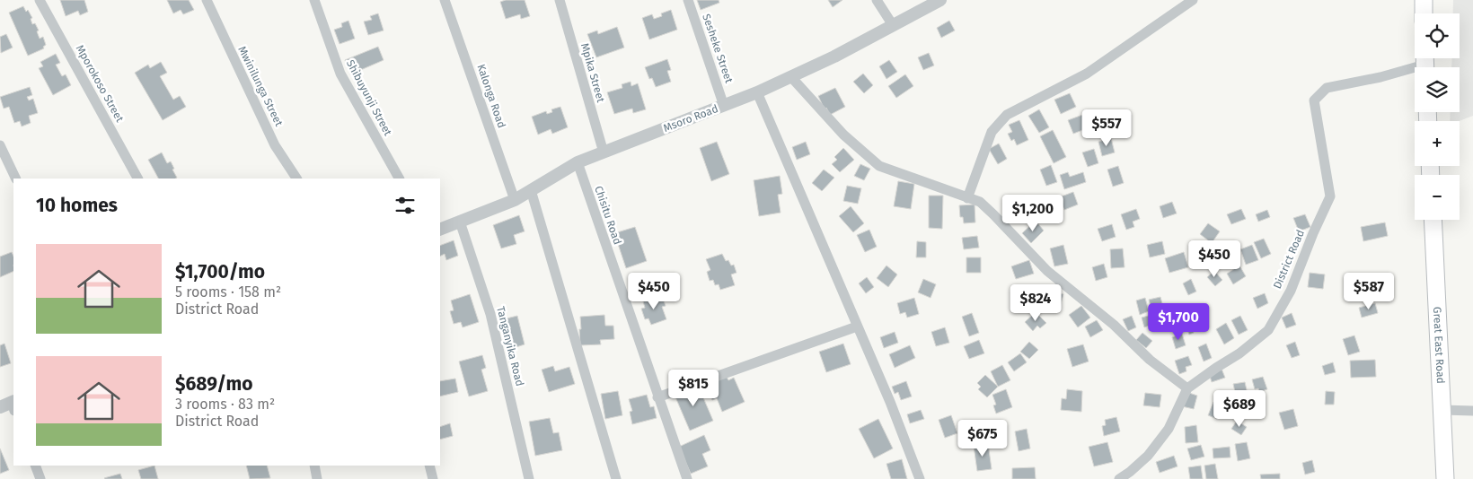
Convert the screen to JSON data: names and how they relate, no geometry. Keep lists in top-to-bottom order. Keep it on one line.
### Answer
{"streets":{"highway":["Great East Road"],"street":["Sesheke Street","Mpika Street","Mporokoso Street","Mwinilunga Street","Kalonga Road","Shibuyunji Street","Msoro Road","Chisitu Road","District Road","Tanganyika Road"]},"crossings":[["Sesheke Street","Msoro Road"],["Mpika Street","Msoro Road"],["Kalonga Road","Msoro Road"],["Msoro Road","Chisitu Road"],["Msoro Road","Tanganyika Road"]],"page":{"map_buttons":["+","−"],"price":["$557","$1,200","$450","$450","$587","$824","$1,700","$815","$689","$675"],"heading":"10 homes","list":[{"name":"$1,700/mo","note":"5 rooms · 158 m² · District Road"},{"name":"$689/mo","note":"3 rooms · 83 m² · District Road"}]}}
